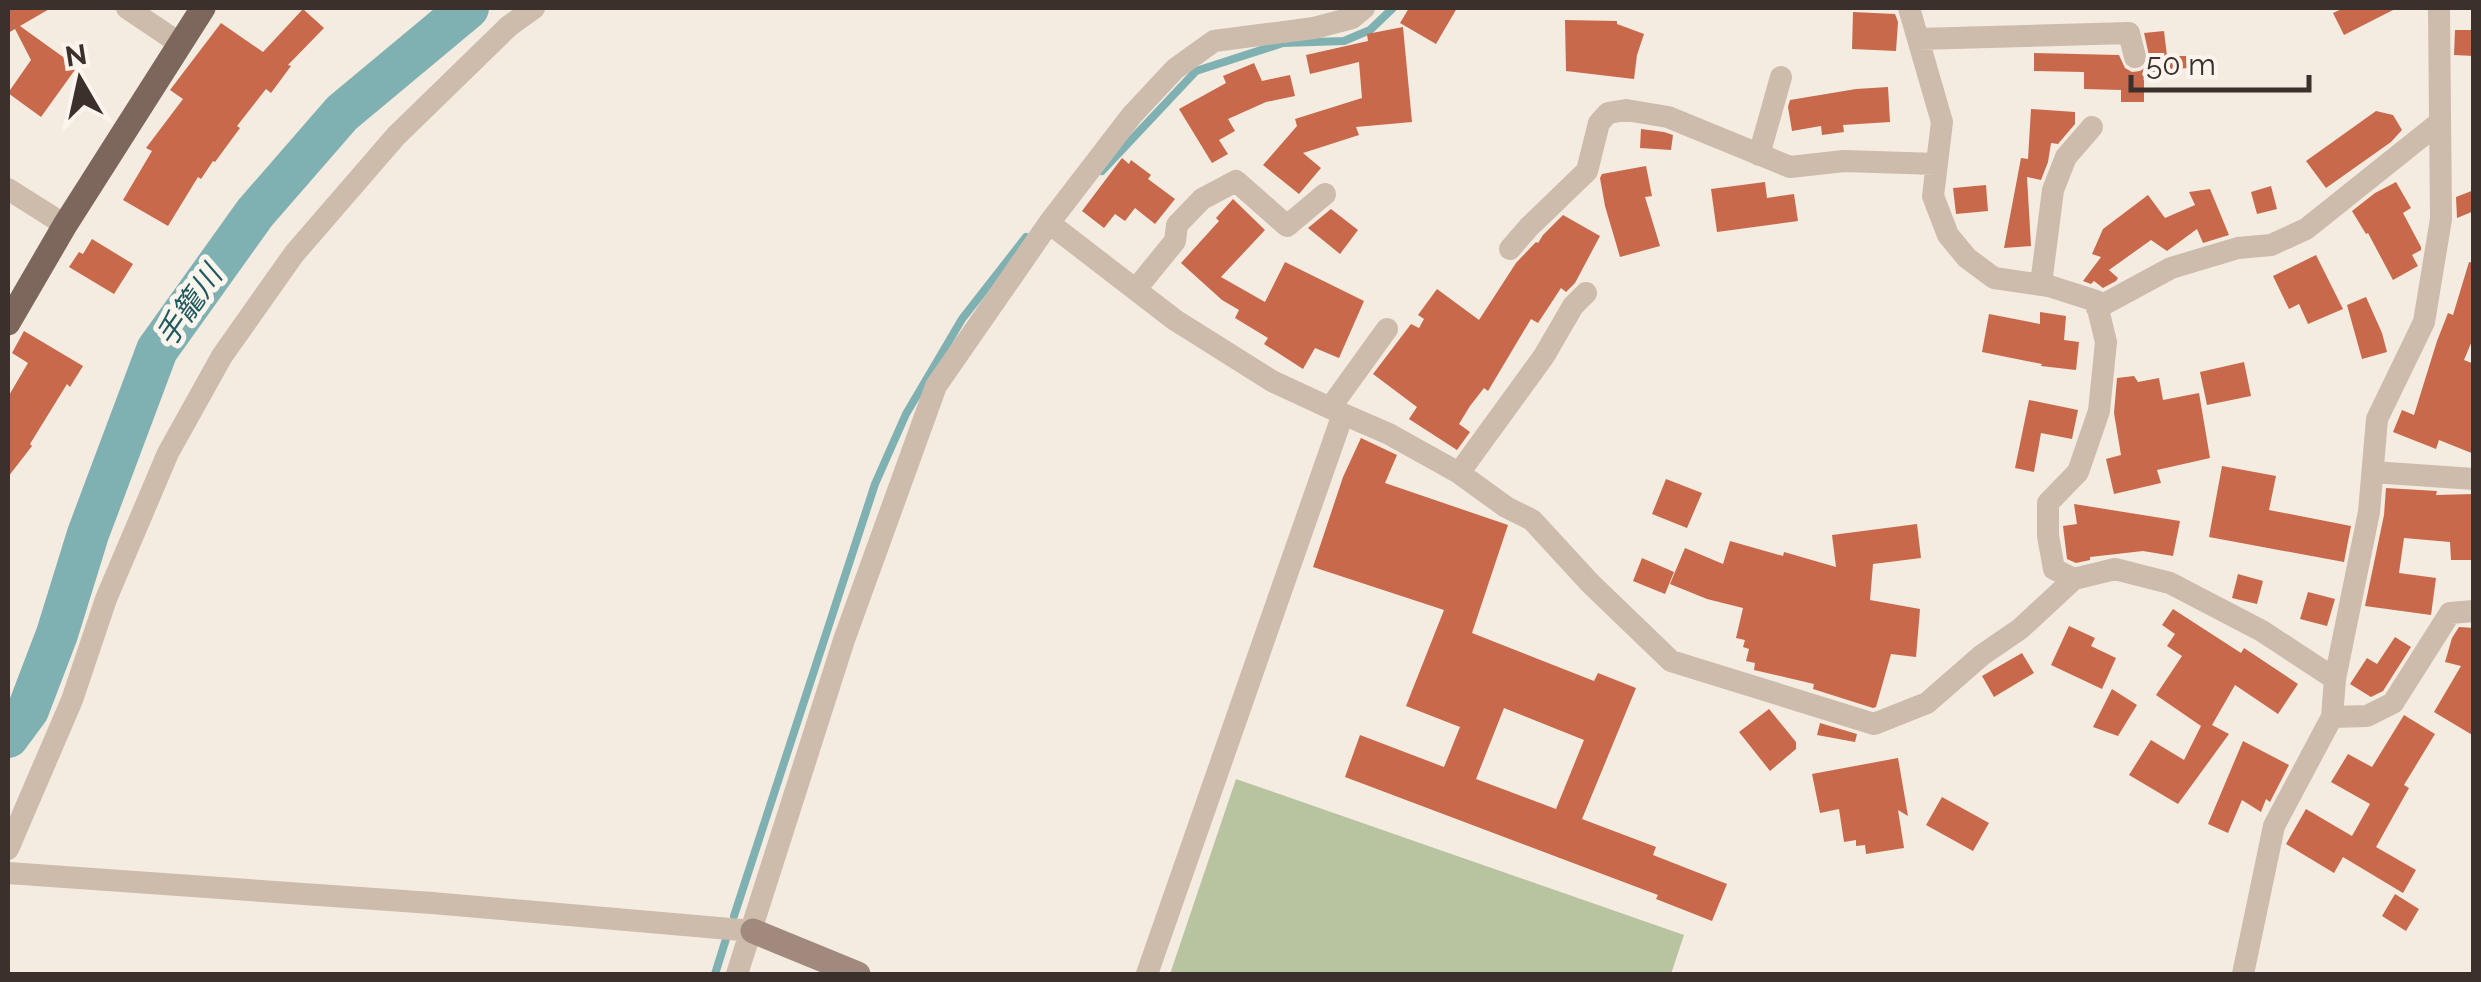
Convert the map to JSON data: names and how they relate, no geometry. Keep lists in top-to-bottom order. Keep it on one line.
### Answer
{"water":["手籠川"],"scale_bar":"50 m","north":"top"}
